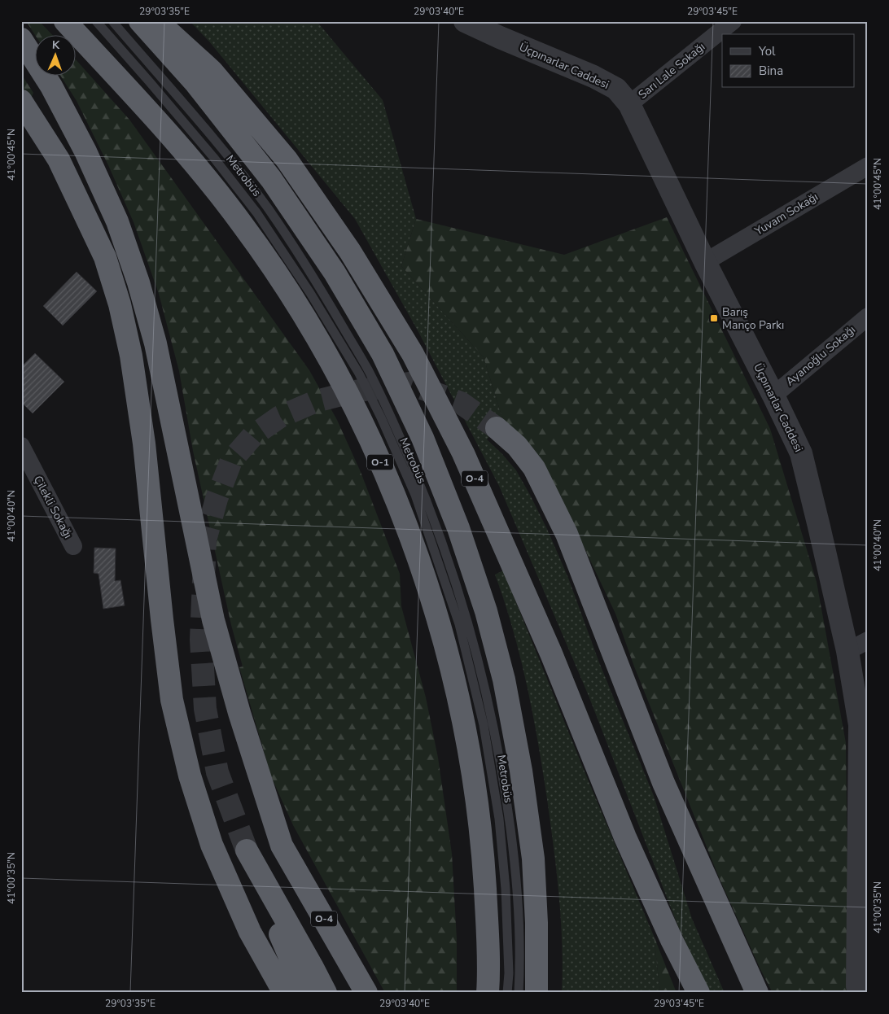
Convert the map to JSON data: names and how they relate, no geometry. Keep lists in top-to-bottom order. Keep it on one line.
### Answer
{"streets":{"highway":["O-1","O-4"],"street":["Üçpınarlar Caddesi","Sarı Lale Sokağı","Yuvam Sokağı","Ayanoğlu Sokağı","Çilekli Sokağı"],"lane":["Metrobüs"]},"crossings":[["Üçpınarlar Caddesi","Sarı Lale Sokağı"],["Üçpınarlar Caddesi","Yuvam Sokağı"],["Üçpınarlar Caddesi","Ayanoğlu Sokağı"]],"places":{"transit":["Barış Manço Parkı"]},"legend":["Yol","Bina"],"north":"top","coordinates":["29°03'35\"E","29°03'40\"E","29°03'45\"E","41°00'45\"N","41°00'40\"N","41°00'35\"N"]}
